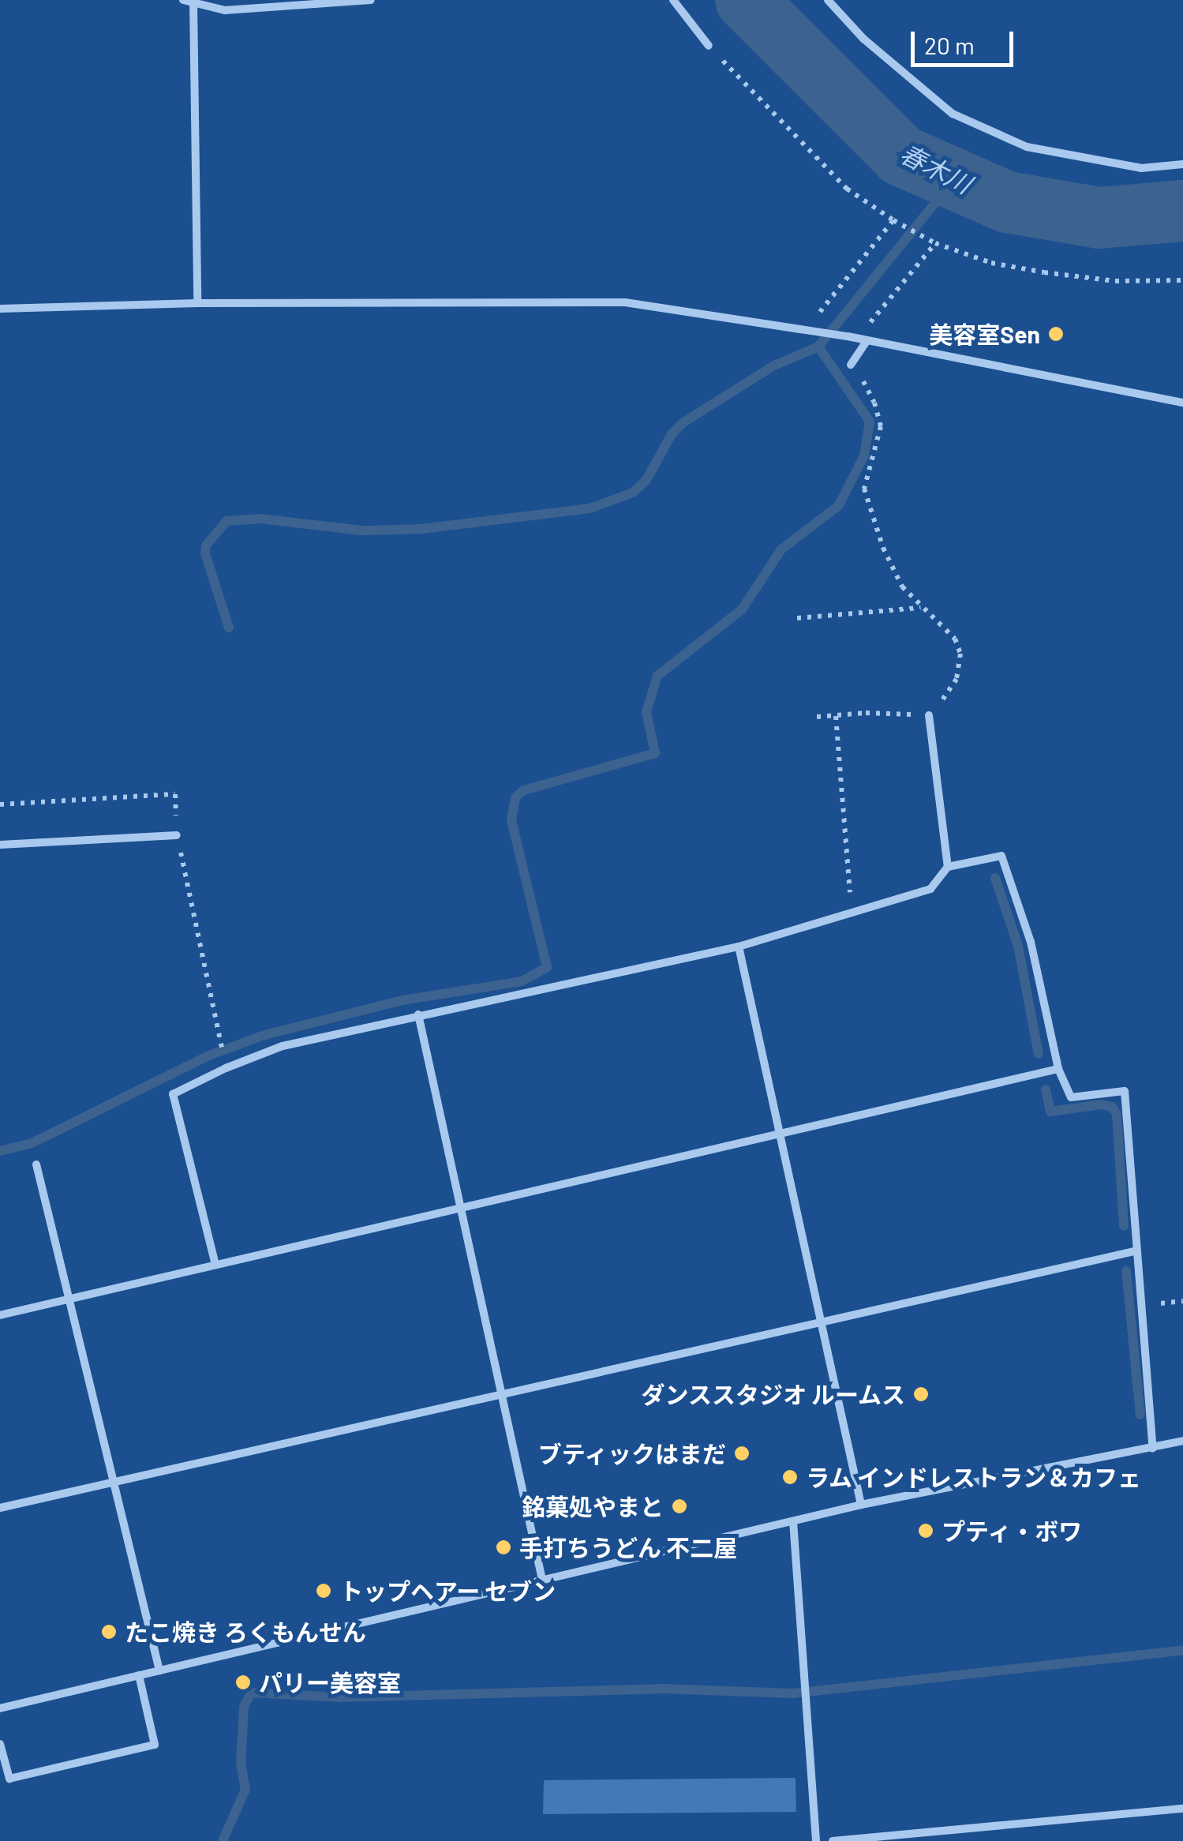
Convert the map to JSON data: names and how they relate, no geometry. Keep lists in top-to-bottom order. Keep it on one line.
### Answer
{"water":["春木川"],"places":["美容室Sen","ダンススタジオ ルームス","ブティックはまだ","ラム インドレストラン＆カフェ","銘菓処やまと","プティ・ボワ","手打ちうどん 不二屋","トップヘアー セブン","たこ焼き ろくもんせん","パリー美容室"],"scale_bar":"20 m"}
